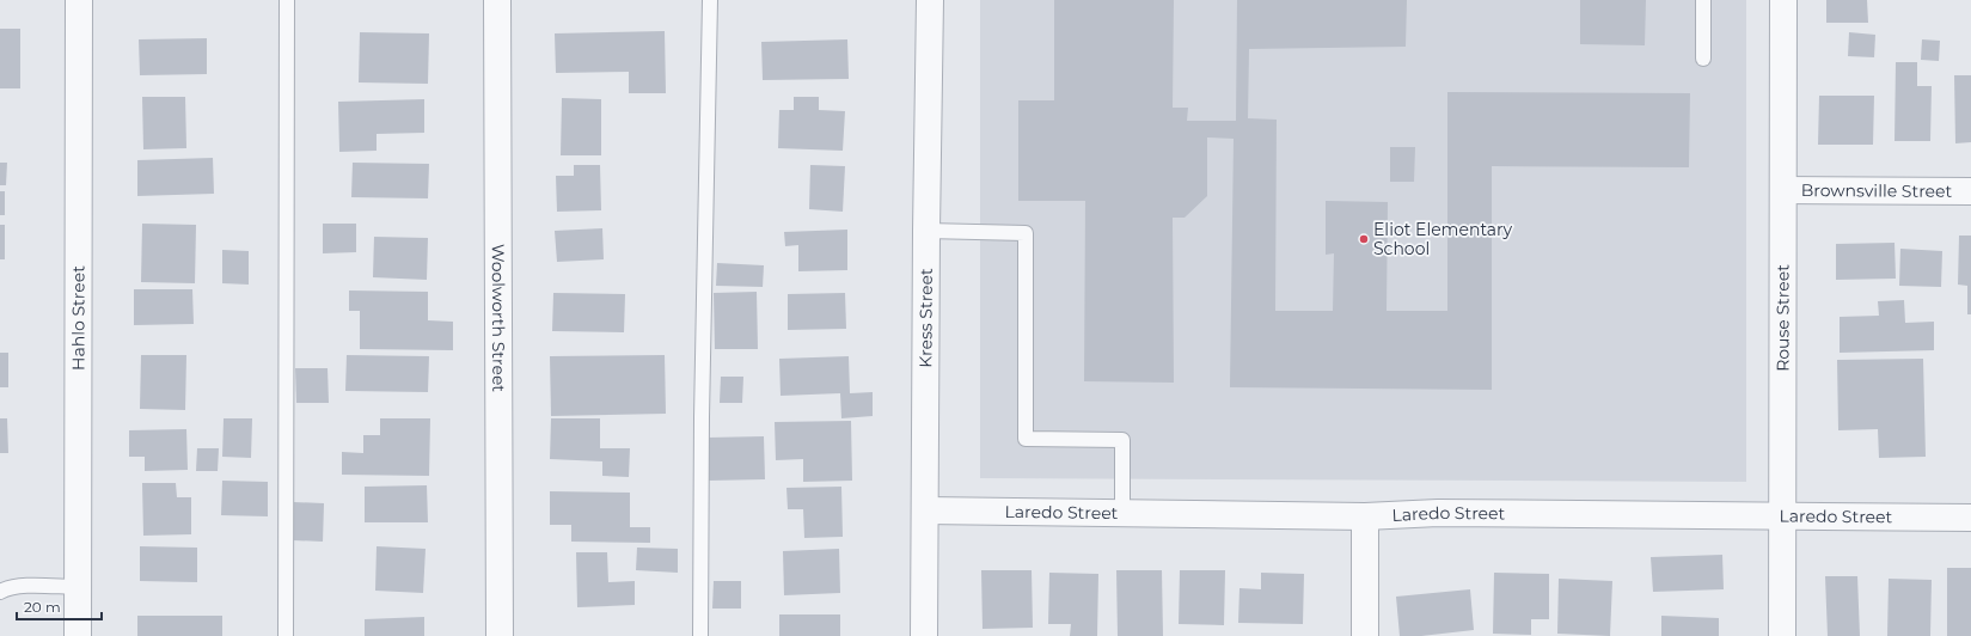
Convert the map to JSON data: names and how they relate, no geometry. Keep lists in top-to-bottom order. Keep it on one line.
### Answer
{"streets":{"street":["Brownsville Street","Hahlo Street","Woolworth Street","Kress Street","Rouse Street","Laredo Street"]},"crossings":[["Brownsville Street","Rouse Street"],["Kress Street","Laredo Street"],["Rouse Street","Laredo Street"]],"places":["Eliot Elementary School"],"scale_bar":"20 m"}
